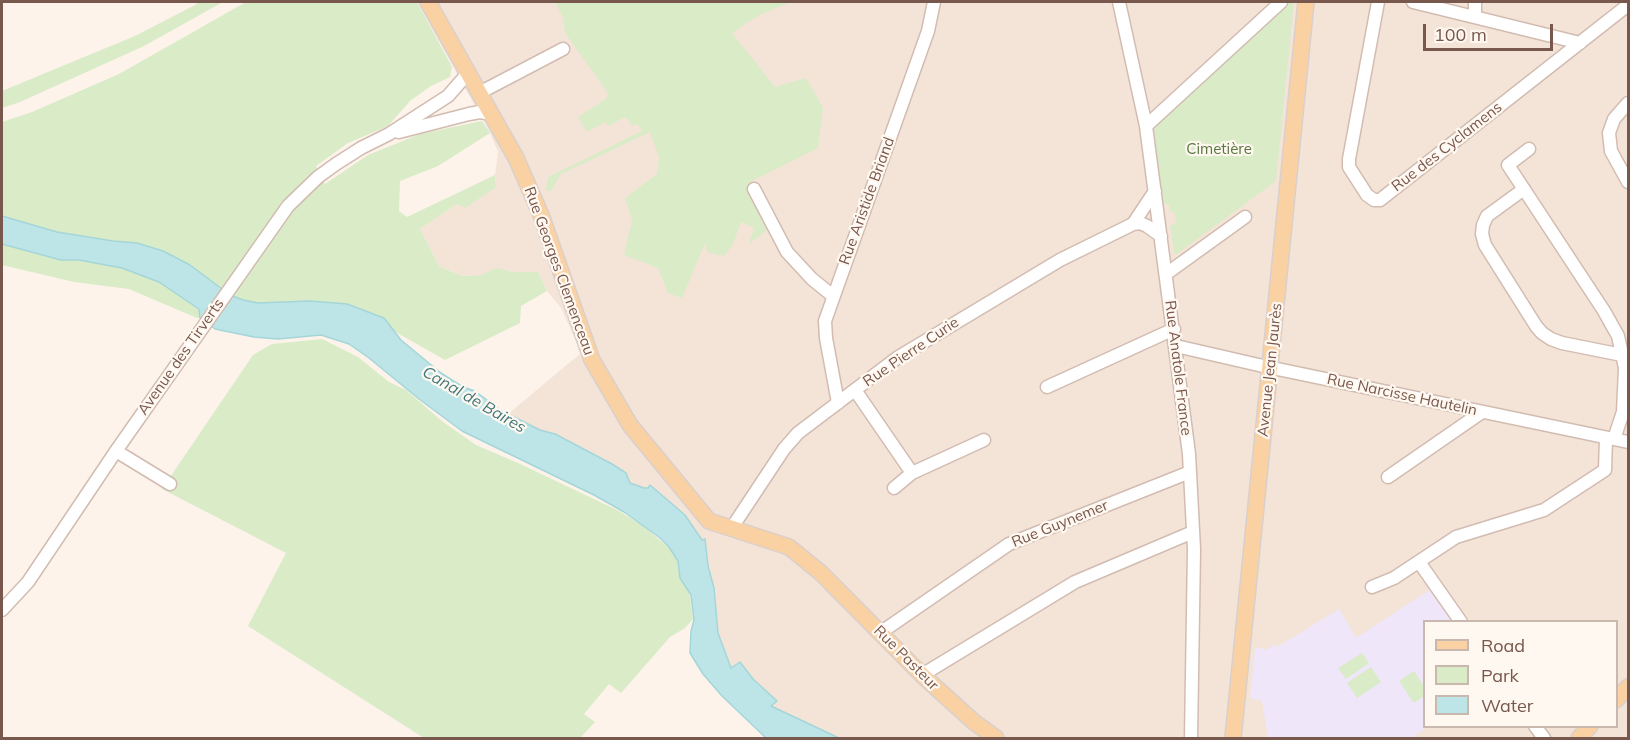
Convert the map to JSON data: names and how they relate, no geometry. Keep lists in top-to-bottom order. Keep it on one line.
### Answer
{"streets":{"main road":["Rue Georges Clemenceau","Avenue Jean Jaurès","Rue Pasteur"],"street":["Rue des Cyclamens","Rue Aristide Briand","Rue Pierre Curie","Avenue des Tirverts","Rue Anatole France","Rue Narcisse Hautelin","Rue Guynemer"]},"crossings":[["Rue Aristide Briand","Rue Pierre Curie"],["Rue Georges Clemenceau","Avenue des Tirverts"],["Rue Georges Clemenceau","Rue Pasteur"],["Rue Pierre Curie","Rue Pasteur"],["Rue Anatole France","Rue Narcisse Hautelin"],["Rue Anatole France","Rue Guynemer"],["Avenue Jean Jaurès","Rue Narcisse Hautelin"],["Rue Guynemer","Rue Pasteur"]],"water":["Canal de Baires"],"parks":["Cimetière"],"legend":["Road","Park","Water"],"scale_bar":"100 m"}
